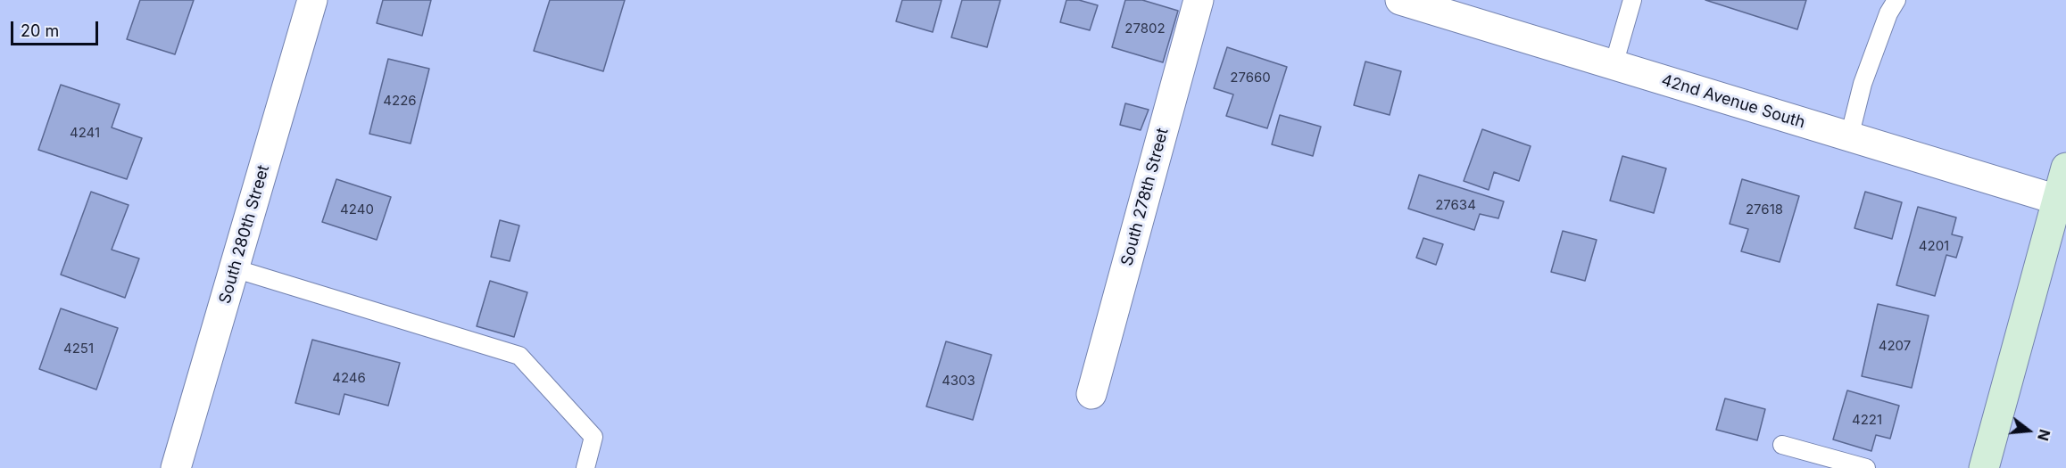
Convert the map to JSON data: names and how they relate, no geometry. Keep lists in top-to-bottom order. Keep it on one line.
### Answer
{"streets":{"street":["42nd Avenue South","South 278th Street","South 280th Street"]},"house_numbers":["27802","27660","4226","4241","27634","4240","27618","4201","4207","4251","4246","4303","4221"],"scale_bar":"20 m","north":"right"}
